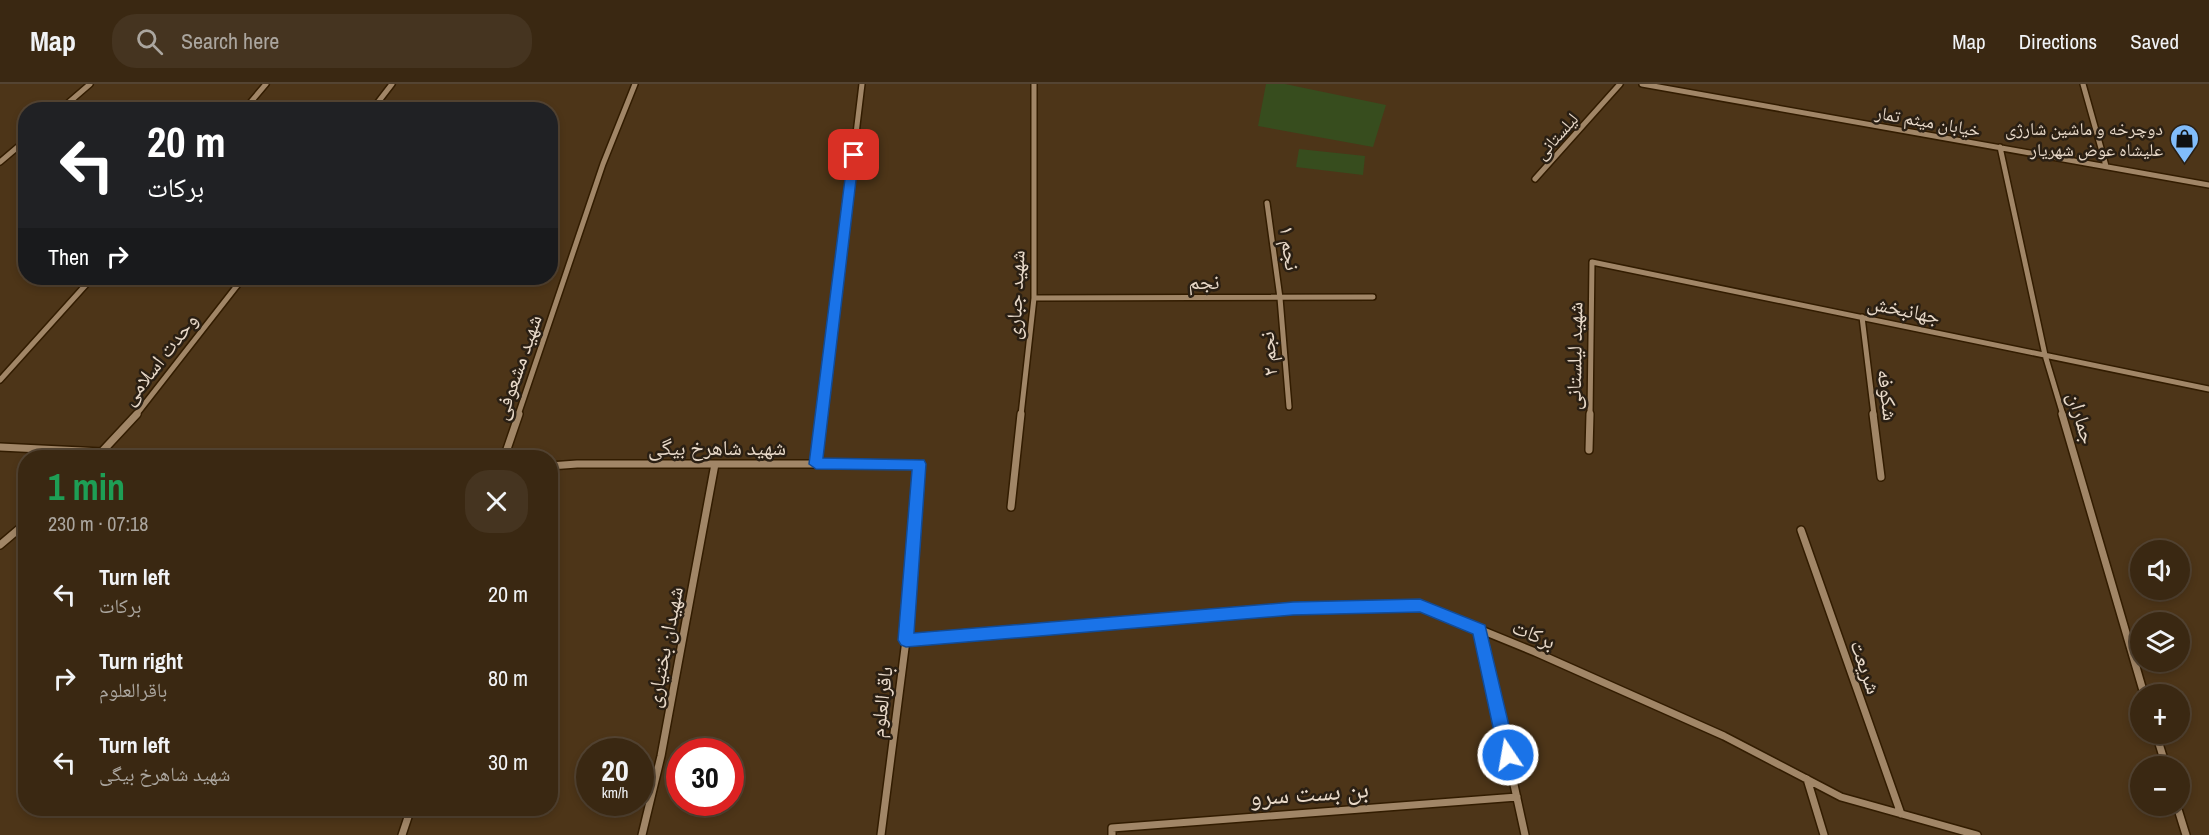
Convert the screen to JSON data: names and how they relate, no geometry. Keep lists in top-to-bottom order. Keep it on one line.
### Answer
{"streets":{"street":["خیابان میثم تمار","لیلستانی","نجم ۱","نجم","شهید جباری","جهانبخش","نجم ۲","شهید لیلستانی","وحدت اسلامی","شهید مشعوفی","شکوفه","جماران","شهید شاهرخ بیگی","برکات","شهیدان بختیاری","شریعت","باقرالعلوم","بن بست سرو"]},"crossings":[["خیابان میثم تمار","جماران"],["نجم ۱","نجم"],["نجم ۱","نجم ۲"],["نجم","شهید جباری"],["نجم","نجم ۲"],["جهانبخش","شهید لیلستانی"],["جهانبخش","شکوفه"],["جهانبخش","جماران"],["شهید شاهرخ بیگی","شهیدان بختیاری"],["شهید شاهرخ بیگی","باقرالعلوم"],["برکات","شریعت"],["برکات","باقرالعلوم"]],"places":{"shop":["دوچرخه و ماشین شارژی علیشاه عوض شهریار"]},"page":{"header":"Map","search":"Search here","nav":["Map","Directions","Saved"],"turn":["20 m","برکات"],"then":"Then","heading":["1 min","230 m · 07:18"],"map_buttons":["+","−"],"list":[{"name":"Turn left","note":"برکات","value":"20 m"},{"name":"Turn right","note":"باقرالعلوم","value":"80 m"},{"name":"Turn left","note":"شهید شاهرخ بیگی","value":"30 m"}],"speed":"20 km/h","limit":"30"}}
